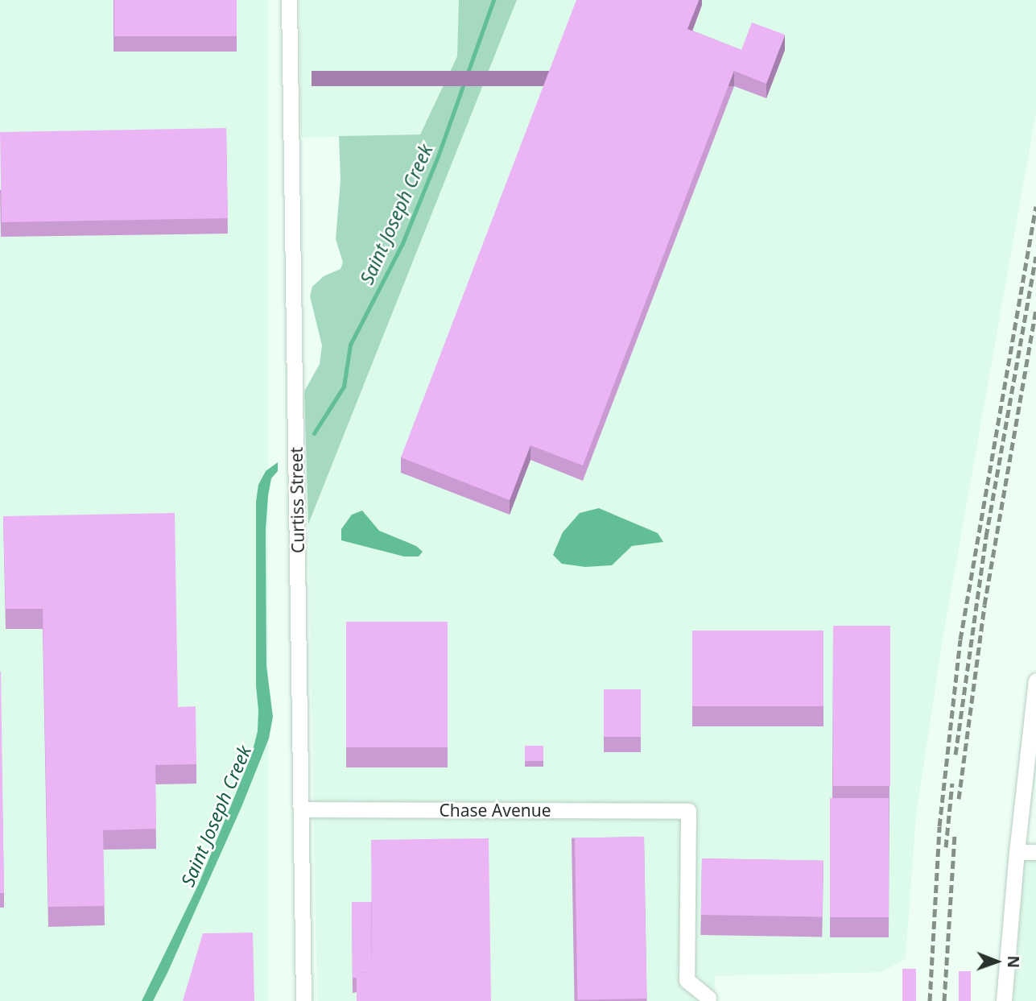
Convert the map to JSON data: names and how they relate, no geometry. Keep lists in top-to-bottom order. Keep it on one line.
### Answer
{"streets":{"street":["Curtiss Street","Chase Avenue"]},"crossings":[["Curtiss Street","Chase Avenue"]],"water":["Saint Joseph Creek"],"north":"right"}
